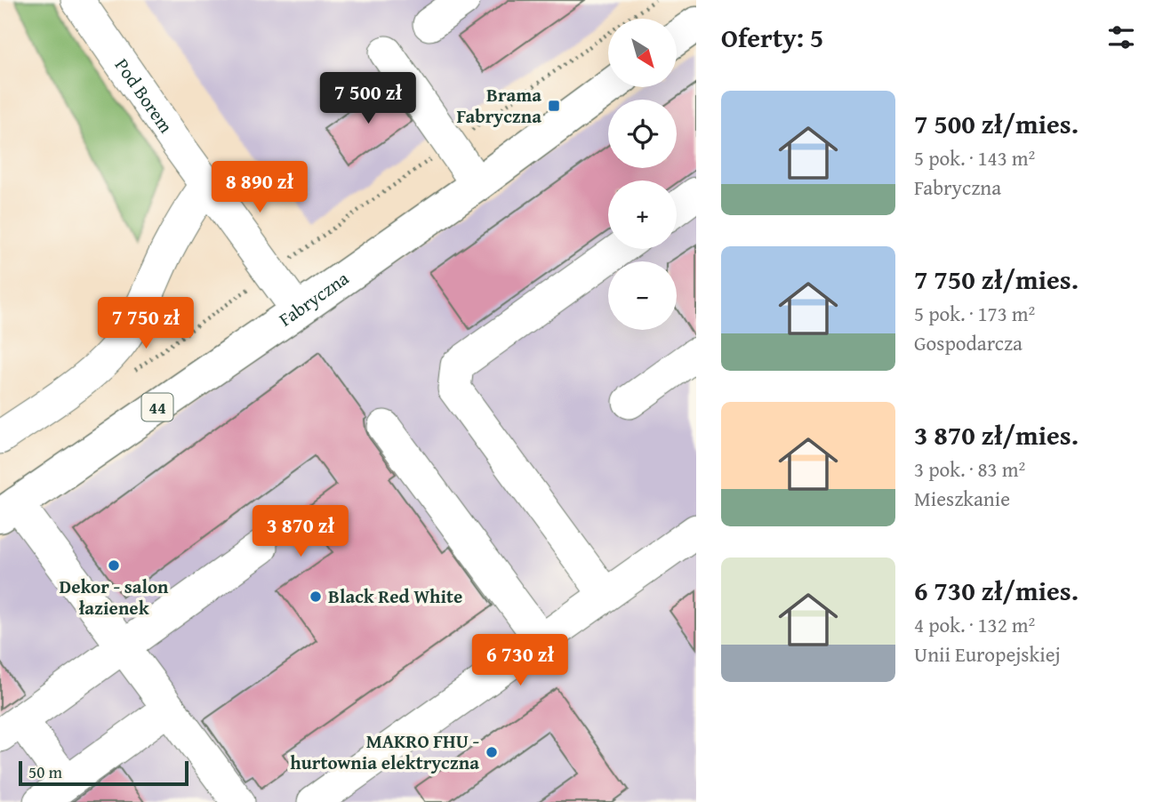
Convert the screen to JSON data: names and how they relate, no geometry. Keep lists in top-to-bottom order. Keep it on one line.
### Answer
{"streets":{"main road":["Fabryczna","44"],"street":["Pod Borem"]},"crossings":[["Pod Borem","Fabryczna"]],"places":{"transit":["Brama Fabryczna"],"other":["Dekor - salon łazienek","Black Red White","MAKRO FHU - hurtownia elektryczna"]},"scale_bar":"50 m","north":"bottom right","page":{"heading":"Oferty: 5","map_buttons":["+","−"],"price":["7 500 zł","8 890 zł","7 750 zł","3 870 zł","6 730 zł"],"list":[{"name":"7 500 zł/mies.","note":"5 pok. · 143 m² · Fabryczna"},{"name":"7 750 zł/mies.","note":"5 pok. · 173 m² · Gospodarcza"},{"name":"3 870 zł/mies.","note":"3 pok. · 83 m² · Mieszkanie"},{"name":"6 730 zł/mies.","note":"4 pok. · 132 m² · Unii Europejskiej"}],"scale":"50 m"}}
